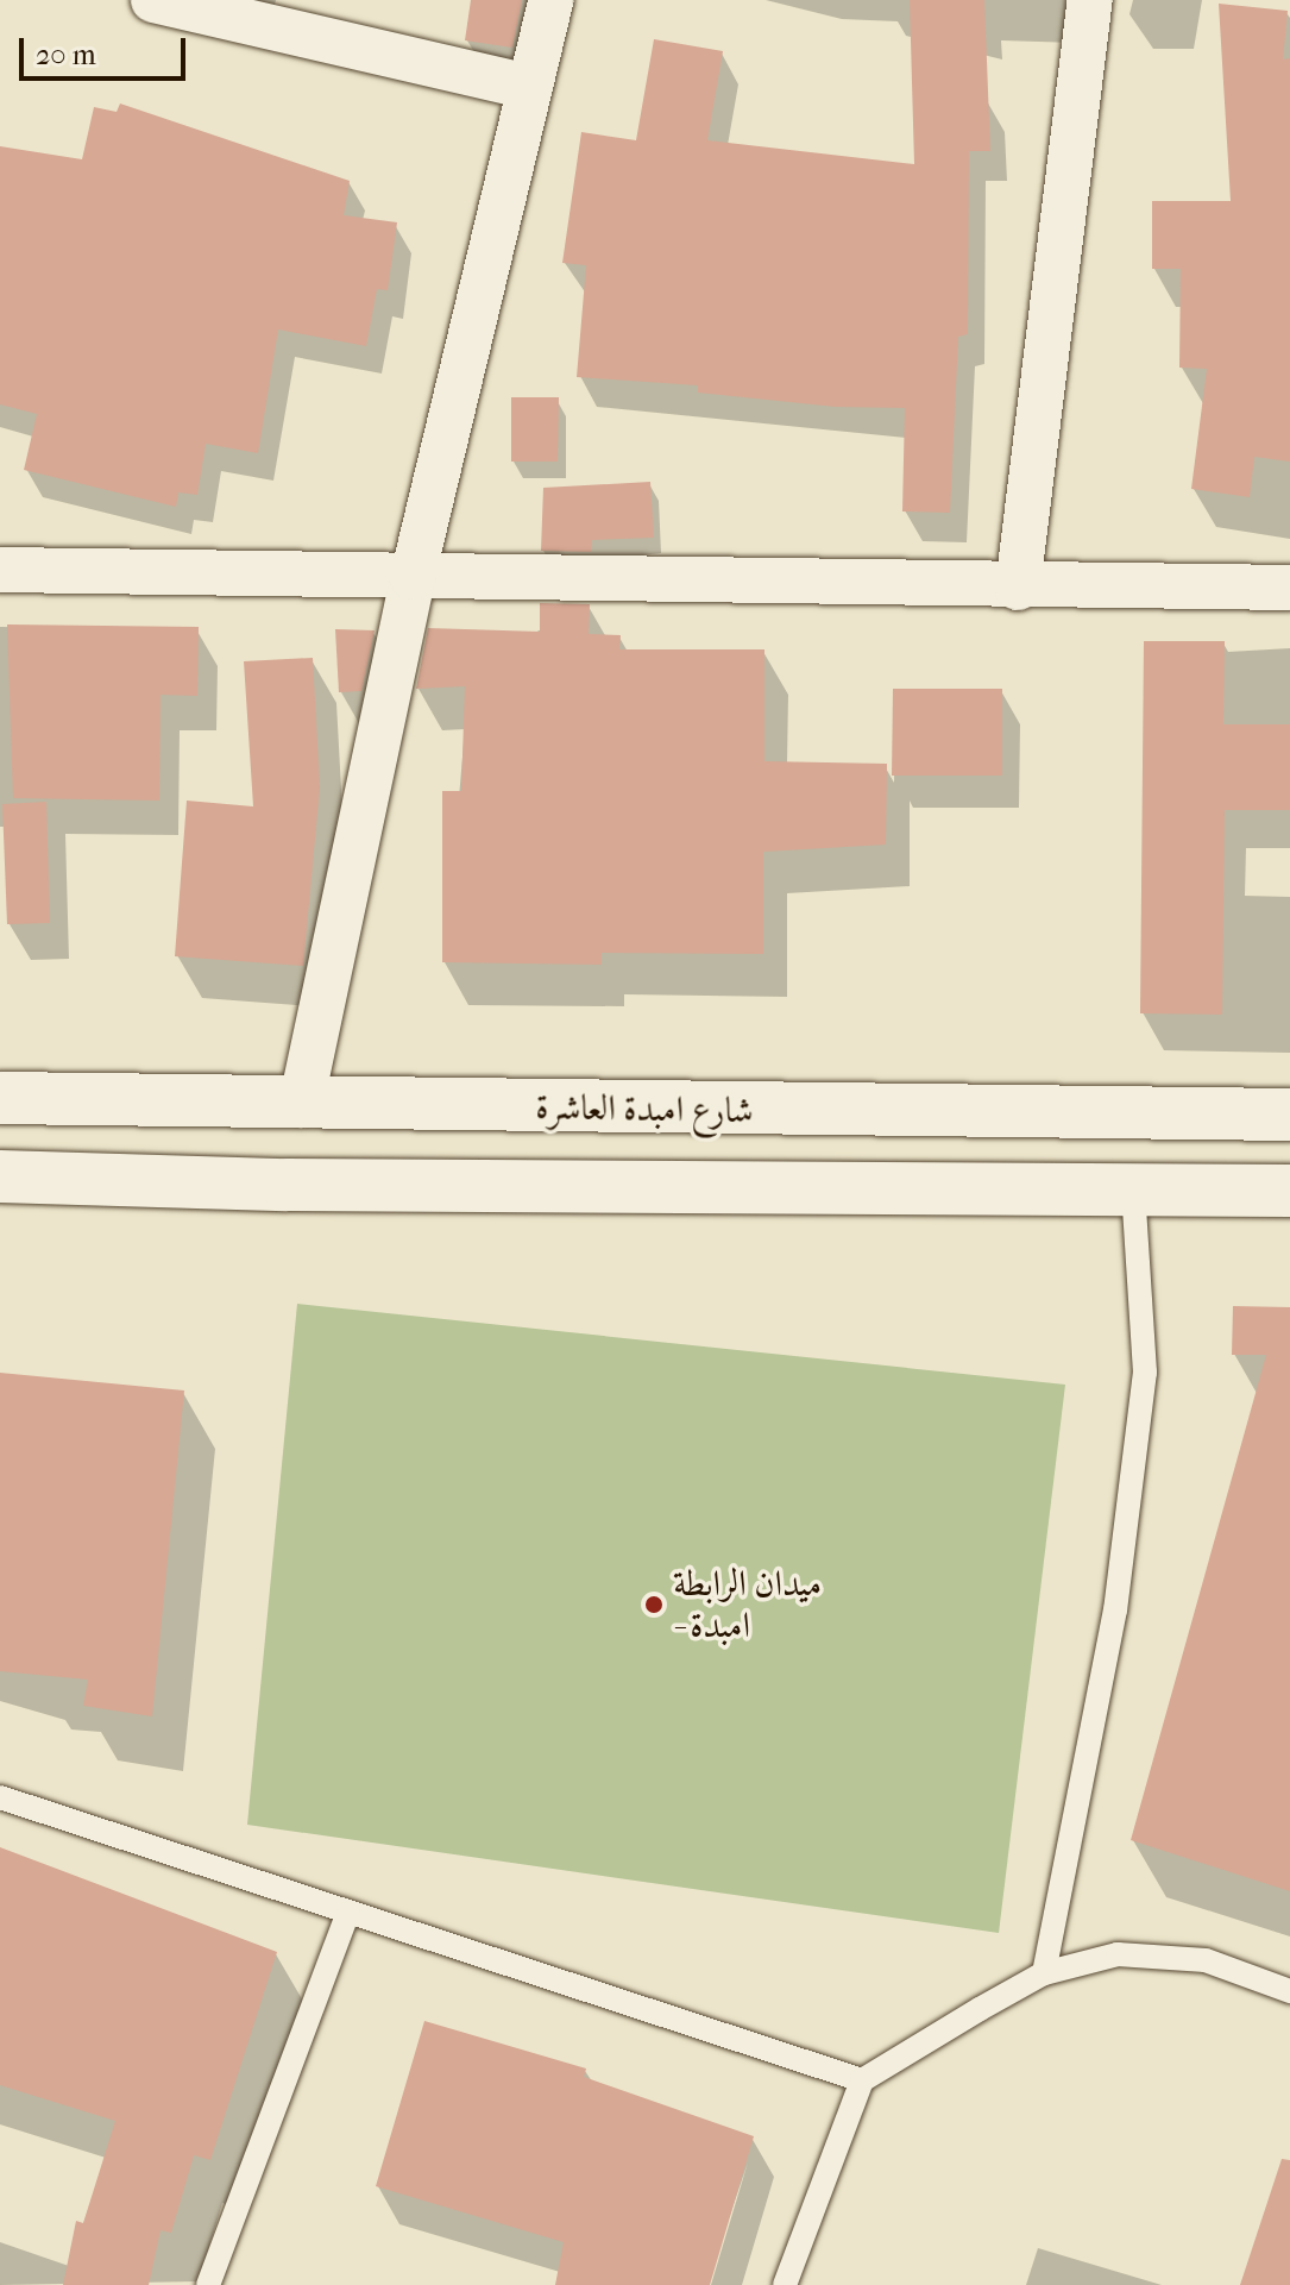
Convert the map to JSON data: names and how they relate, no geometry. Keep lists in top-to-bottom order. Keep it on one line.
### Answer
{"streets":{"main road":["شارع امبدة العاشرة"]},"places":["ميدان الرابطة - امبدة"],"scale_bar":"20 m"}
